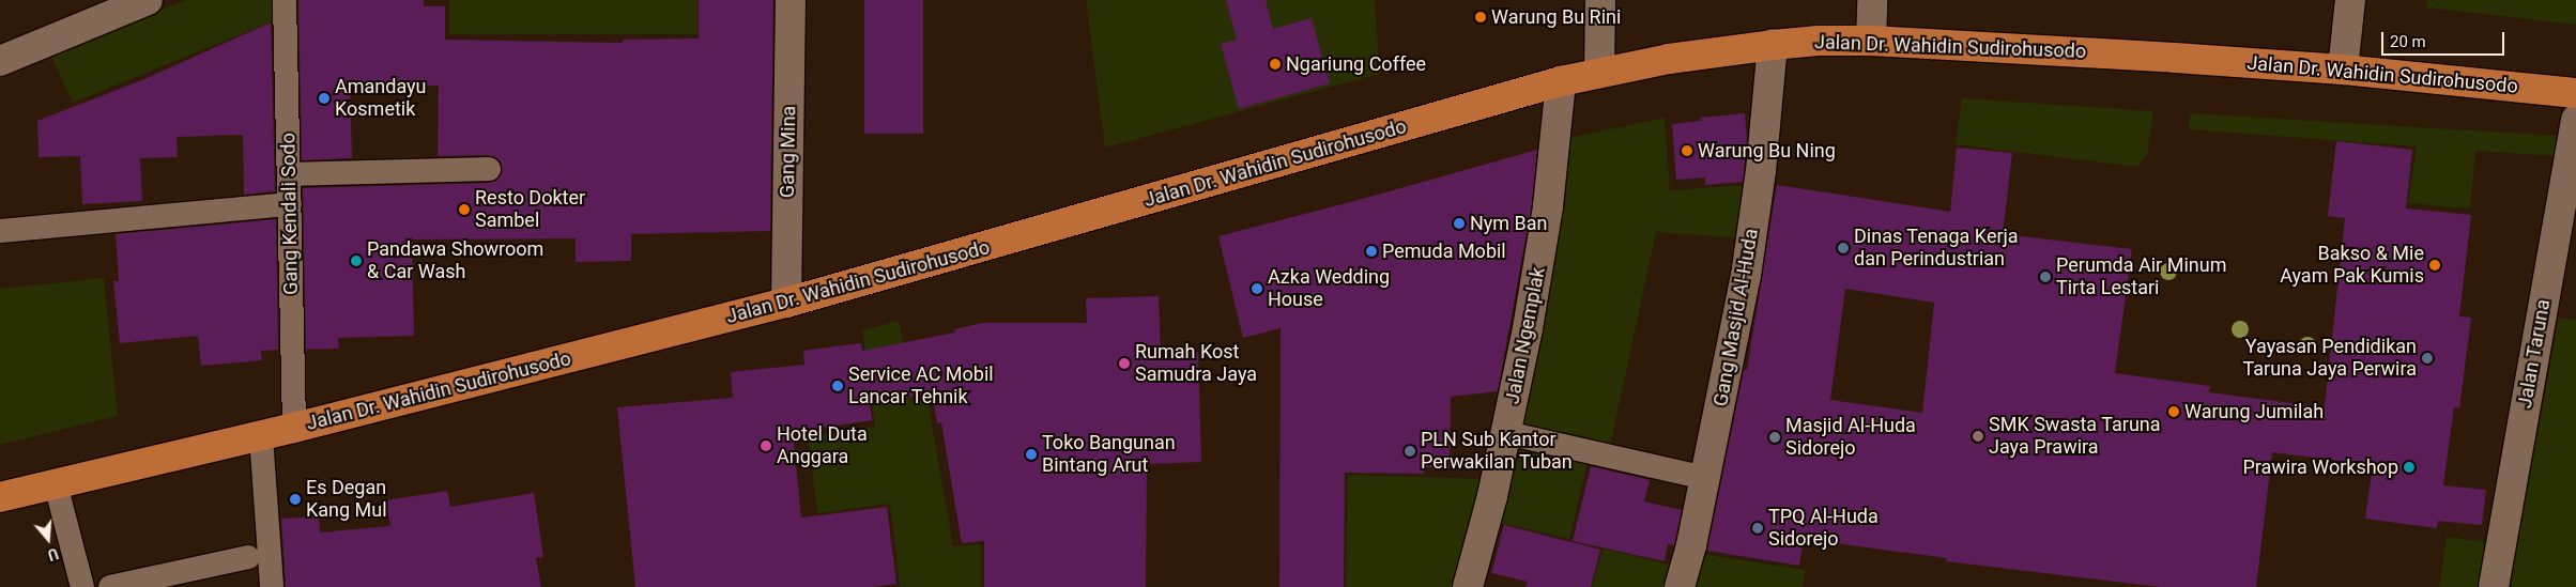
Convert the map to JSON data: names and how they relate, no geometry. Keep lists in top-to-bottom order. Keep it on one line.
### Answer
{"streets":{"highway":["Jalan Dr. Wahidin Sudirohusodo"],"street":["Gang Mina","Gang Masjid Al-Huda","Jalan Ngemplak","Jalan Taruna"],"lane":["Gang Kendali Sodo"]},"crossings":[["Jalan Dr. Wahidin Sudirohusodo","Gang Mina"],["Jalan Dr. Wahidin Sudirohusodo","Gang Kendali Sodo"],["Jalan Dr. Wahidin Sudirohusodo","Gang Masjid Al-Huda"],["Jalan Dr. Wahidin Sudirohusodo","Jalan Ngemplak"]],"places":["Warung Bu Rini","Ngariung Coffee","Amandayu Kosmetik","Warung Bu Ning","Resto Dokter Sambel","Nym Ban","Dinas Tenaga Kerja dan Perindustrian","Pemuda Mobil","Pandawa Showroom & Car Wash","Bakso & Mie Ayam Pak Kumis","Perumda Air Minum Tirta Lestari","Azka Wedding House","Yayasan Pendidikan Taruna Jaya Perwira","Rumah Kost Samudra Jaya","Service AC Mobil Lancar Tehnik","Warung Jumilah","SMK Swasta Taruna Jaya Prawira","Masjid Al-Huda Sidorejo","Hotel Duta Anggara","PLN Sub Kantor Perwakilan Tuban","Toko Bangunan Bintang Arut","Prawira Workshop","Es Degan Kang Mul","TPQ Al-Huda Sidorejo"],"scale_bar":"20 m","north":"bottom"}
